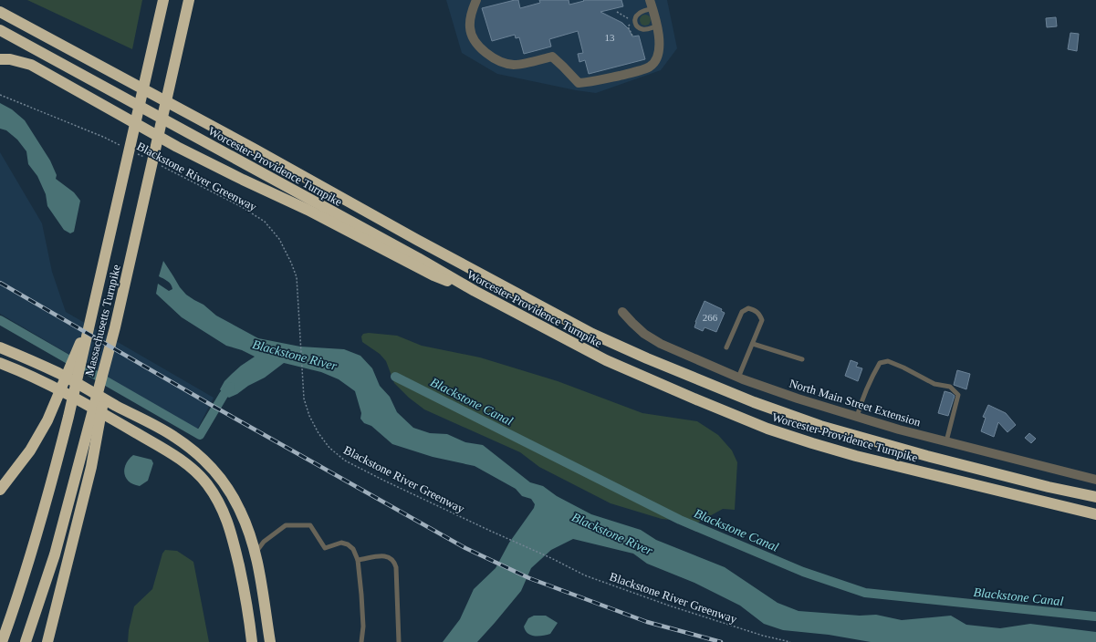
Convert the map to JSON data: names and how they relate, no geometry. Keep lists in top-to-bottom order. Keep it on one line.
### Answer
{"streets":{"highway":["Worcester-Providence Turnpike","Massachusetts Turnpike"],"street":["North Main Street Extension"],"path":["Blackstone River Greenway"]},"water":["Blackstone River","Blackstone Canal"],"house_numbers":["13","266"]}
